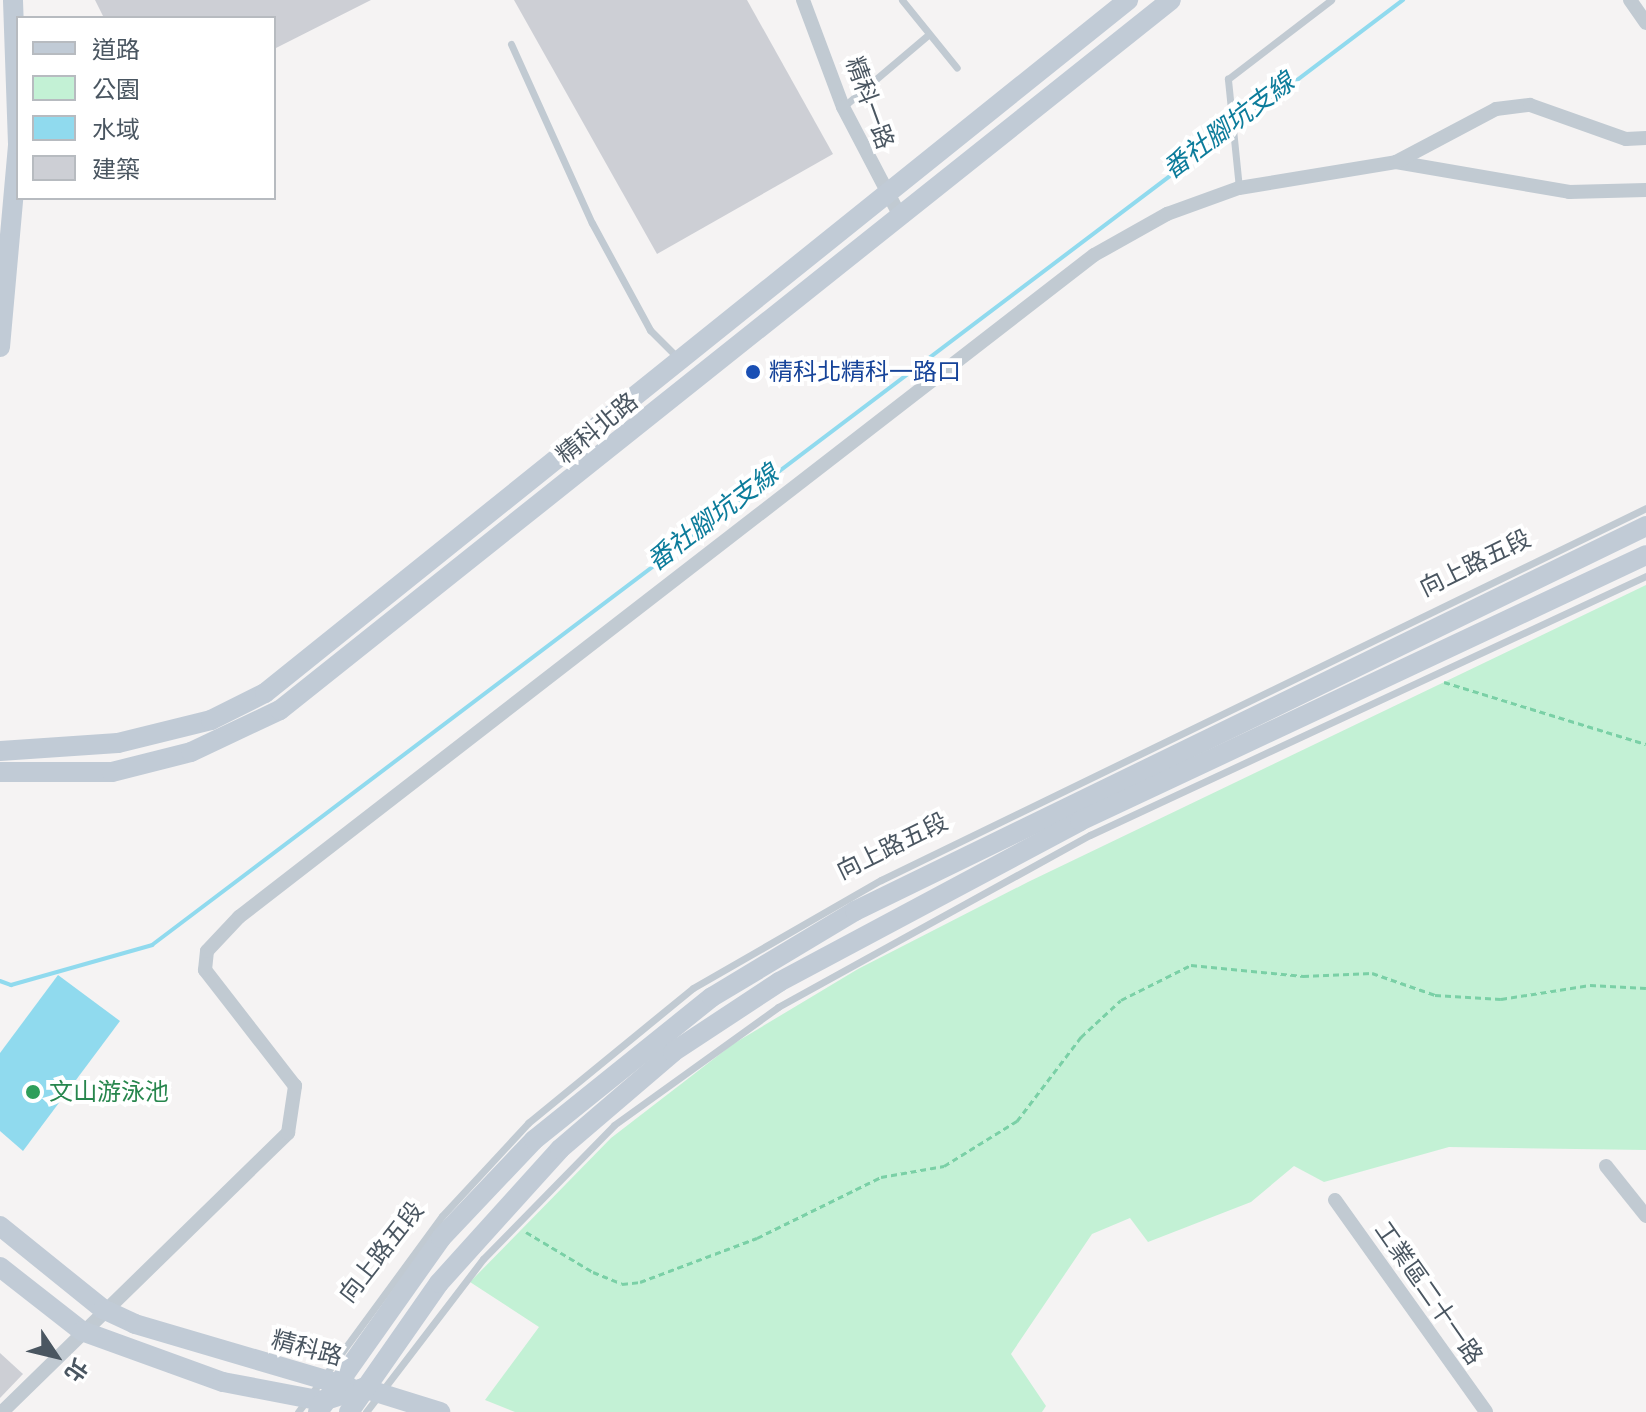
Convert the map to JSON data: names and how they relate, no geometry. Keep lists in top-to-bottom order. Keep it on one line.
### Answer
{"streets":{"street":["精科一路","精科北路","向上路五段","工業區二十一路","精科路"]},"crossings":[["精科一路","精科北路"],["向上路五段","精科路"]],"water":["番社腳坑支線"],"places":["精科北精科一路口","文山游泳池"],"legend":["道路","公園","水域","建築"],"north":"bottom right"}
